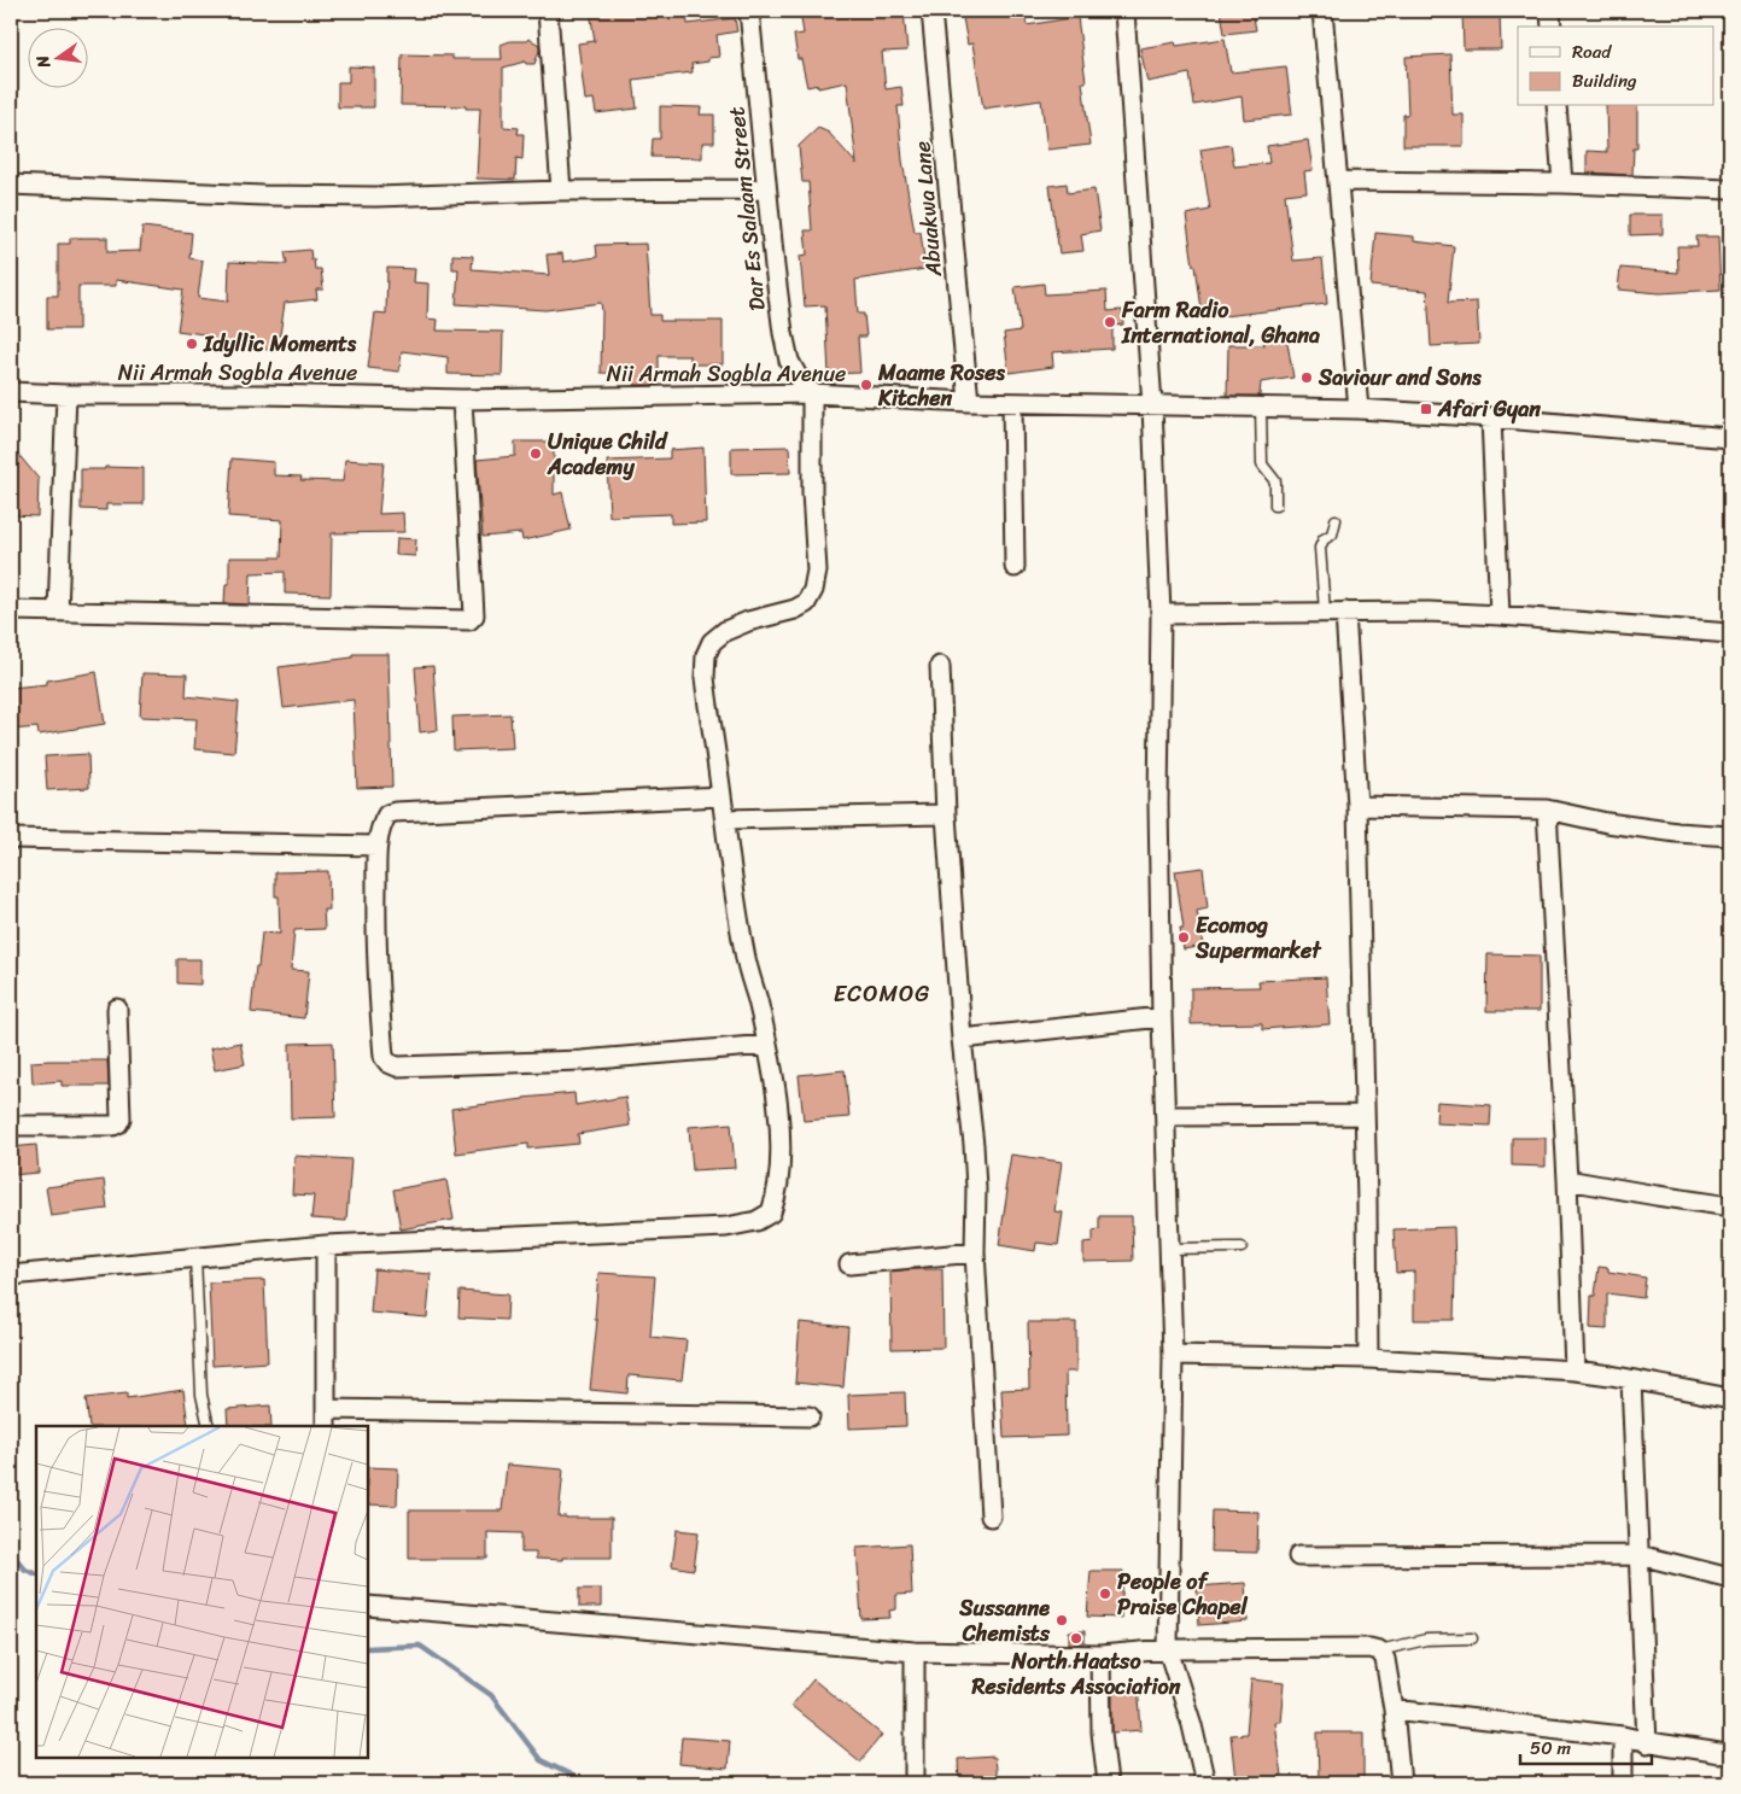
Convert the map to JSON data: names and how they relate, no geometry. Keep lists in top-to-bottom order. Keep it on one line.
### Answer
{"streets":{"street":["Dar Es Salaam Street","Abuakwa Lane","Nii Armah Sogbla Avenue"]},"crossings":[["Dar Es Salaam Street","Nii Armah Sogbla Avenue"],["Abuakwa Lane","Nii Armah Sogbla Avenue"]],"districts":["ECOMOG"],"places":{"other":["Farm Radio International, Ghana","Idyllic Moments","Saviour and Sons","Maame Roses Kitchen","Unique Child Academy","Ecomog Supermarket","People of Praise Chapel","Sussanne Chemists","North Haatso Residents Association"],"transit":["Afari Gyan"]},"legend":["Road","Building"],"scale_bar":"50 m","north":"left"}
